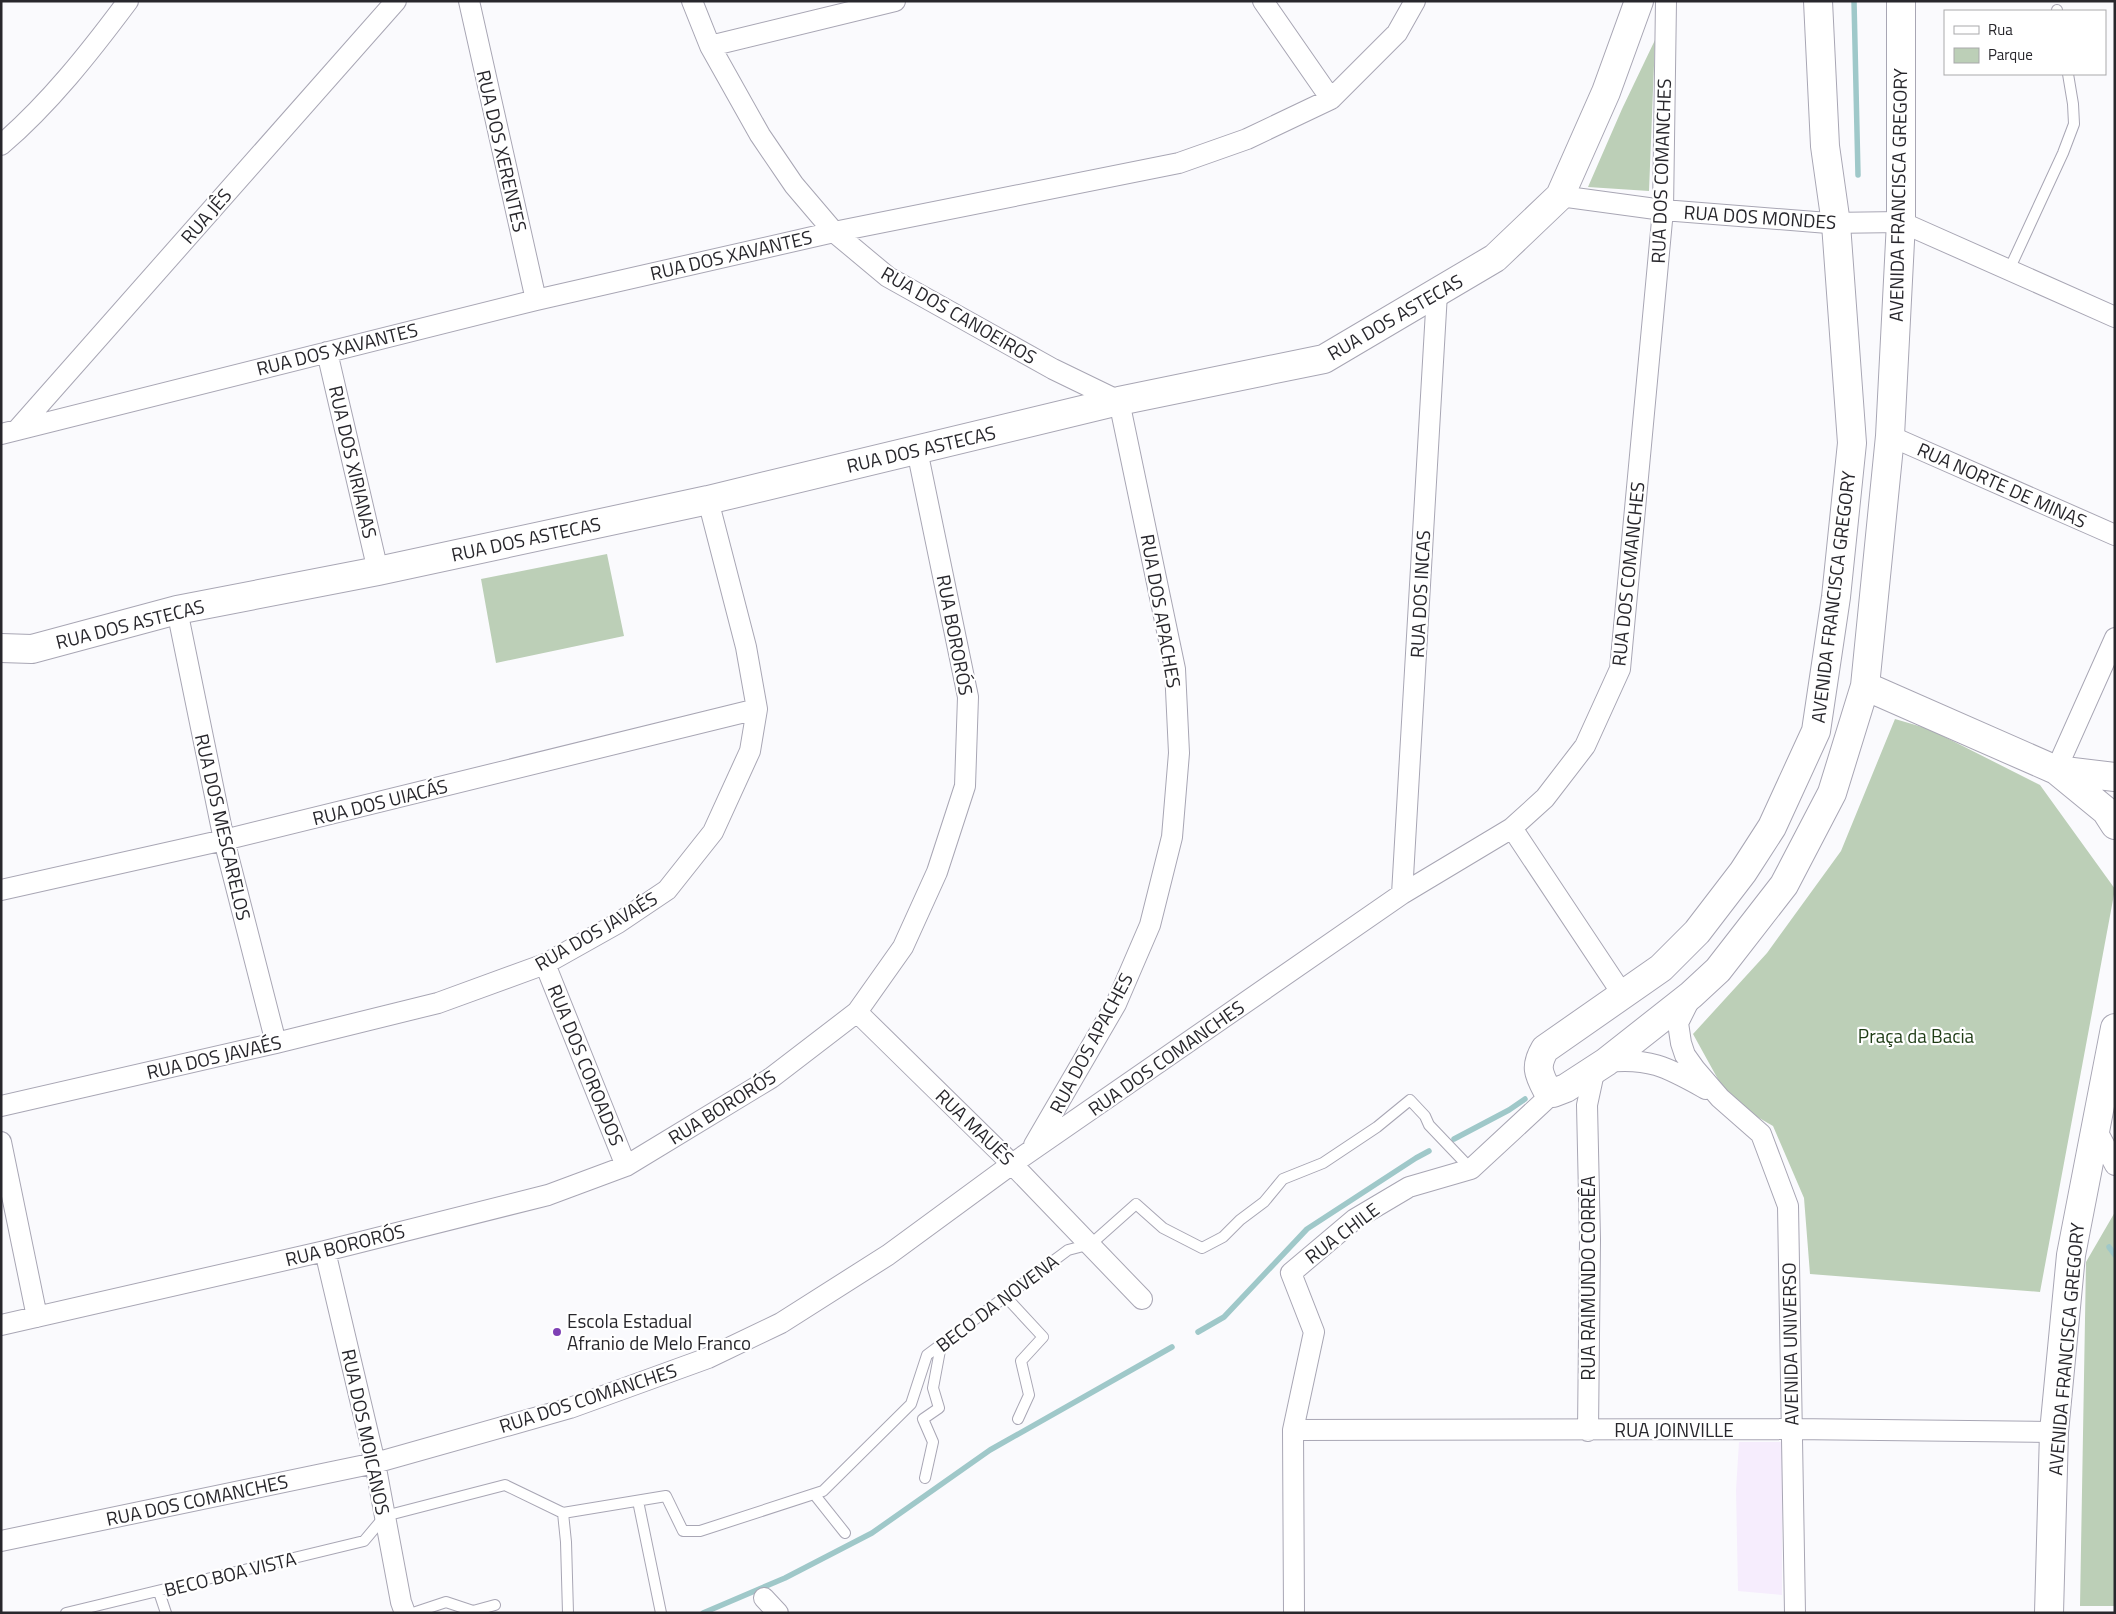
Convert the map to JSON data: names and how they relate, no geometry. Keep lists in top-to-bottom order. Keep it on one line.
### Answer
{"streets":{"street":["RUA DOS XERENTES","RUA DOS COMANCHES","AVENIDA FRANCISCA GREGORY","RUA JÊS","RUA DOS MONDES","RUA DOS XAVANTES","RUA DOS CANOEIROS","RUA DOS ASTECAS","RUA DOS XIRIANAS","RUA NORTE DE MINAS","RUA DOS INCAS","RUA DOS APACHES","RUA BORORÓS","RUA DOS UIACÁS","RUA DOS MESCARELOS","RUA DOS JAVAÉS","RUA DOS COROADOS","RUA MAUÊS","RUA CHILE","RUA RAIMUNDO CORRÊA","AVENIDA UNIVERSO","RUA JOINVILLE","RUA DOS MOICANOS"],"lane":["BECO DA NOVENA","BECO BOA VISTA"]},"crossings":[["RUA DOS XERENTES","RUA DOS XAVANTES"],["RUA DOS COMANCHES","RUA DOS MONDES"],["RUA DOS COMANCHES","RUA DOS INCAS"],["RUA DOS COMANCHES","RUA DOS APACHES"],["RUA DOS COMANCHES","RUA MAUÊS"],["RUA DOS COMANCHES","RUA DOS MOICANOS"],["AVENIDA FRANCISCA GREGORY","RUA DOS MONDES"],["AVENIDA FRANCISCA GREGORY","RUA NORTE DE MINAS"],["AVENIDA FRANCISCA GREGORY","RUA CHILE"],["AVENIDA FRANCISCA GREGORY","RUA RAIMUNDO CORRÊA"],["AVENIDA FRANCISCA GREGORY","RUA JOINVILLE"],["RUA JÊS","RUA DOS XAVANTES"],["RUA DOS MONDES","RUA DOS ASTECAS"],["RUA DOS XAVANTES","RUA DOS CANOEIROS"],["RUA DOS XAVANTES","RUA DOS XIRIANAS"],["RUA DOS CANOEIROS","RUA DOS ASTECAS"],["RUA DOS CANOEIROS","RUA DOS APACHES"],["RUA DOS ASTECAS","RUA DOS XIRIANAS"],["RUA DOS ASTECAS","RUA DOS INCAS"],["RUA DOS ASTECAS","RUA DOS APACHES"],["RUA DOS ASTECAS","RUA BORORÓS"],["RUA DOS ASTECAS","RUA DOS MESCARELOS"],["RUA DOS ASTECAS","RUA DOS JAVAÉS"],["RUA BORORÓS","RUA DOS COROADOS"],["RUA BORORÓS","RUA MAUÊS"],["RUA BORORÓS","RUA DOS MOICANOS"],["RUA DOS UIACÁS","RUA DOS MESCARELOS"],["RUA DOS UIACÁS","RUA DOS JAVAÉS"],["RUA DOS MESCARELOS","RUA DOS JAVAÉS"],["RUA DOS JAVAÉS","RUA DOS COROADOS"],["RUA MAUÊS","BECO DA NOVENA"],["RUA CHILE","RUA RAIMUNDO CORRÊA"],["RUA CHILE","RUA JOINVILLE"],["RUA RAIMUNDO CORRÊA","RUA JOINVILLE"],["AVENIDA UNIVERSO","RUA JOINVILLE"],["RUA DOS MOICANOS","BECO BOA VISTA"]],"parks":["Praça da Bacia"],"places":["Escola Estadual Afranio de Melo Franco"],"legend":["Rua","Parque"]}
